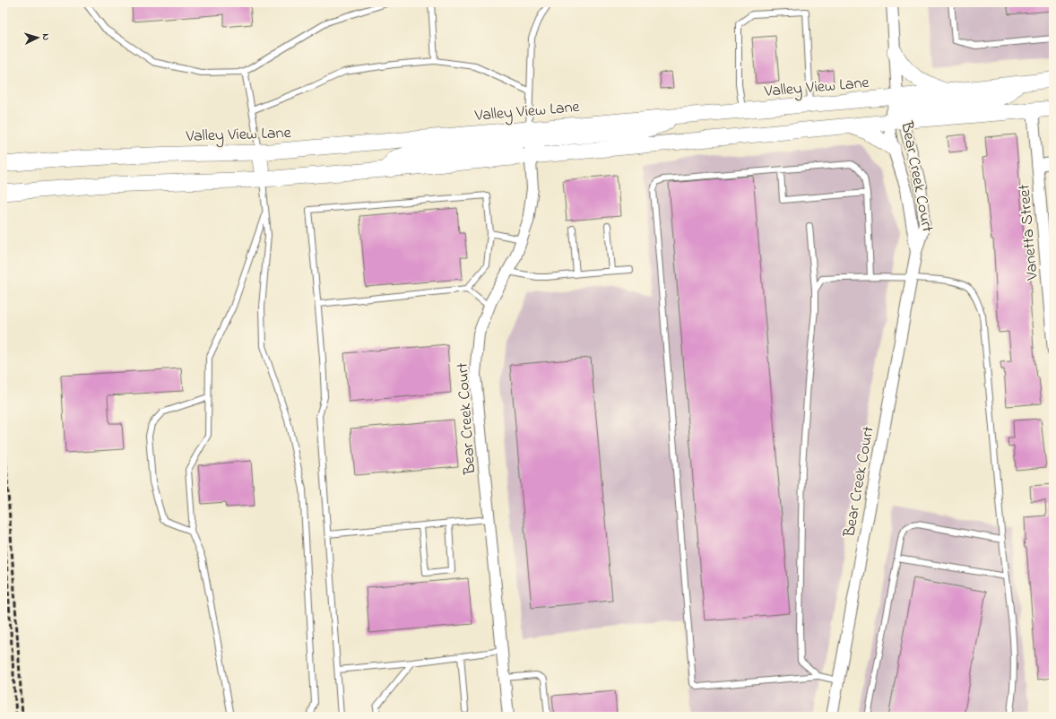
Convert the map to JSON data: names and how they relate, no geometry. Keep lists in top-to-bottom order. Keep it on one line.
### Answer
{"streets":{"main road":["Valley View Lane"],"street":["Bear Creek Court","Vanetta Street"]},"crossings":[["Valley View Lane","Bear Creek Court"],["Valley View Lane","Vanetta Street"]],"north":"right"}
